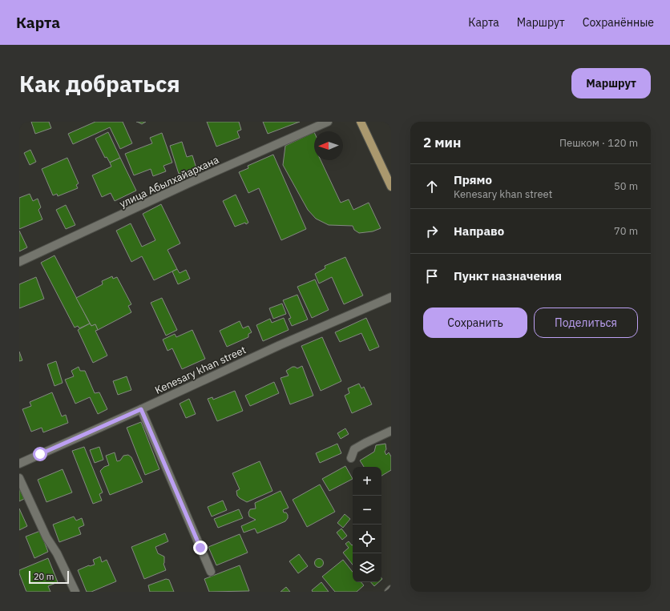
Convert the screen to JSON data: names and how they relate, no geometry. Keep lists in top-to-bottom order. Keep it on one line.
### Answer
{"streets":{"street":["улица Абылхайархана","Kenesary khan street"]},"scale_bar":"20 m","north":"left","page":{"header":"Карта","nav":["Карта","Маршрут","Сохранённые"],"buttons":["Маршрут",["Сохранить","Поделиться"]],"title":"Как добраться","heading":["2 мин","Пешком · 120 m"],"list":[["Прямо","Kenesary khan street","50 m"],["Направо","70 m"],"Пункт назначения"],"map_buttons":["+","−"],"scale":"20 m"}}
